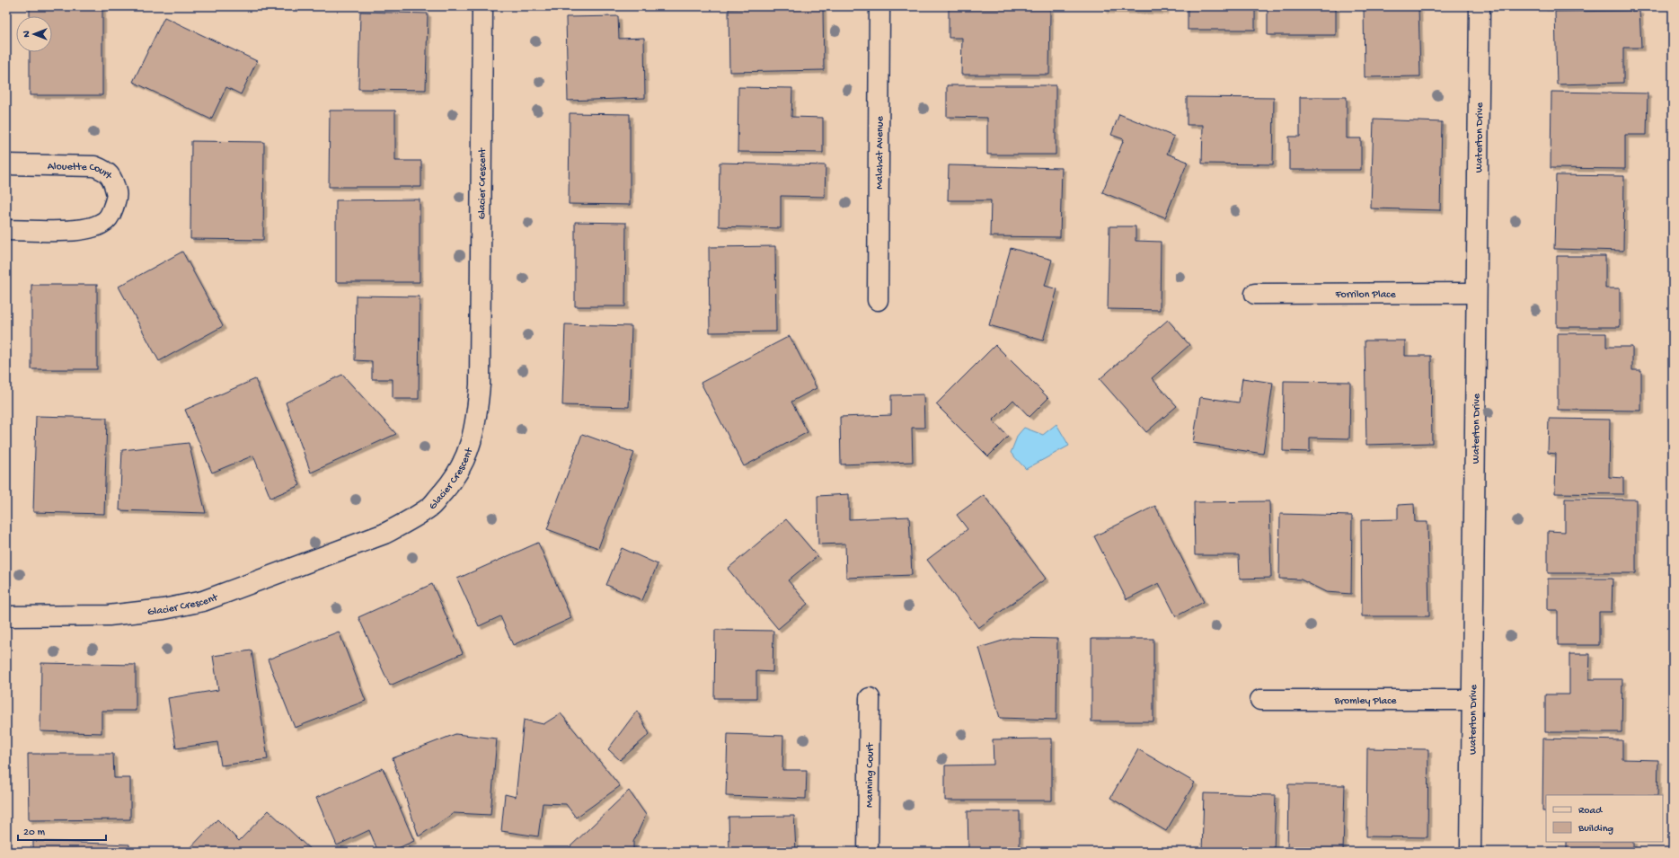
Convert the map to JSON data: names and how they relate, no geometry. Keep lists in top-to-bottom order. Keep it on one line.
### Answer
{"streets":{"street":["Waterton Drive","Malahat Avenue","Alouette Court","Glacier Crescent","Forrilon Place","Bromley Place","Manning Court"]},"crossings":[["Waterton Drive","Forrilon Place"],["Waterton Drive","Bromley Place"]],"legend":["Road","Building"],"scale_bar":"20 m","north":"left"}
